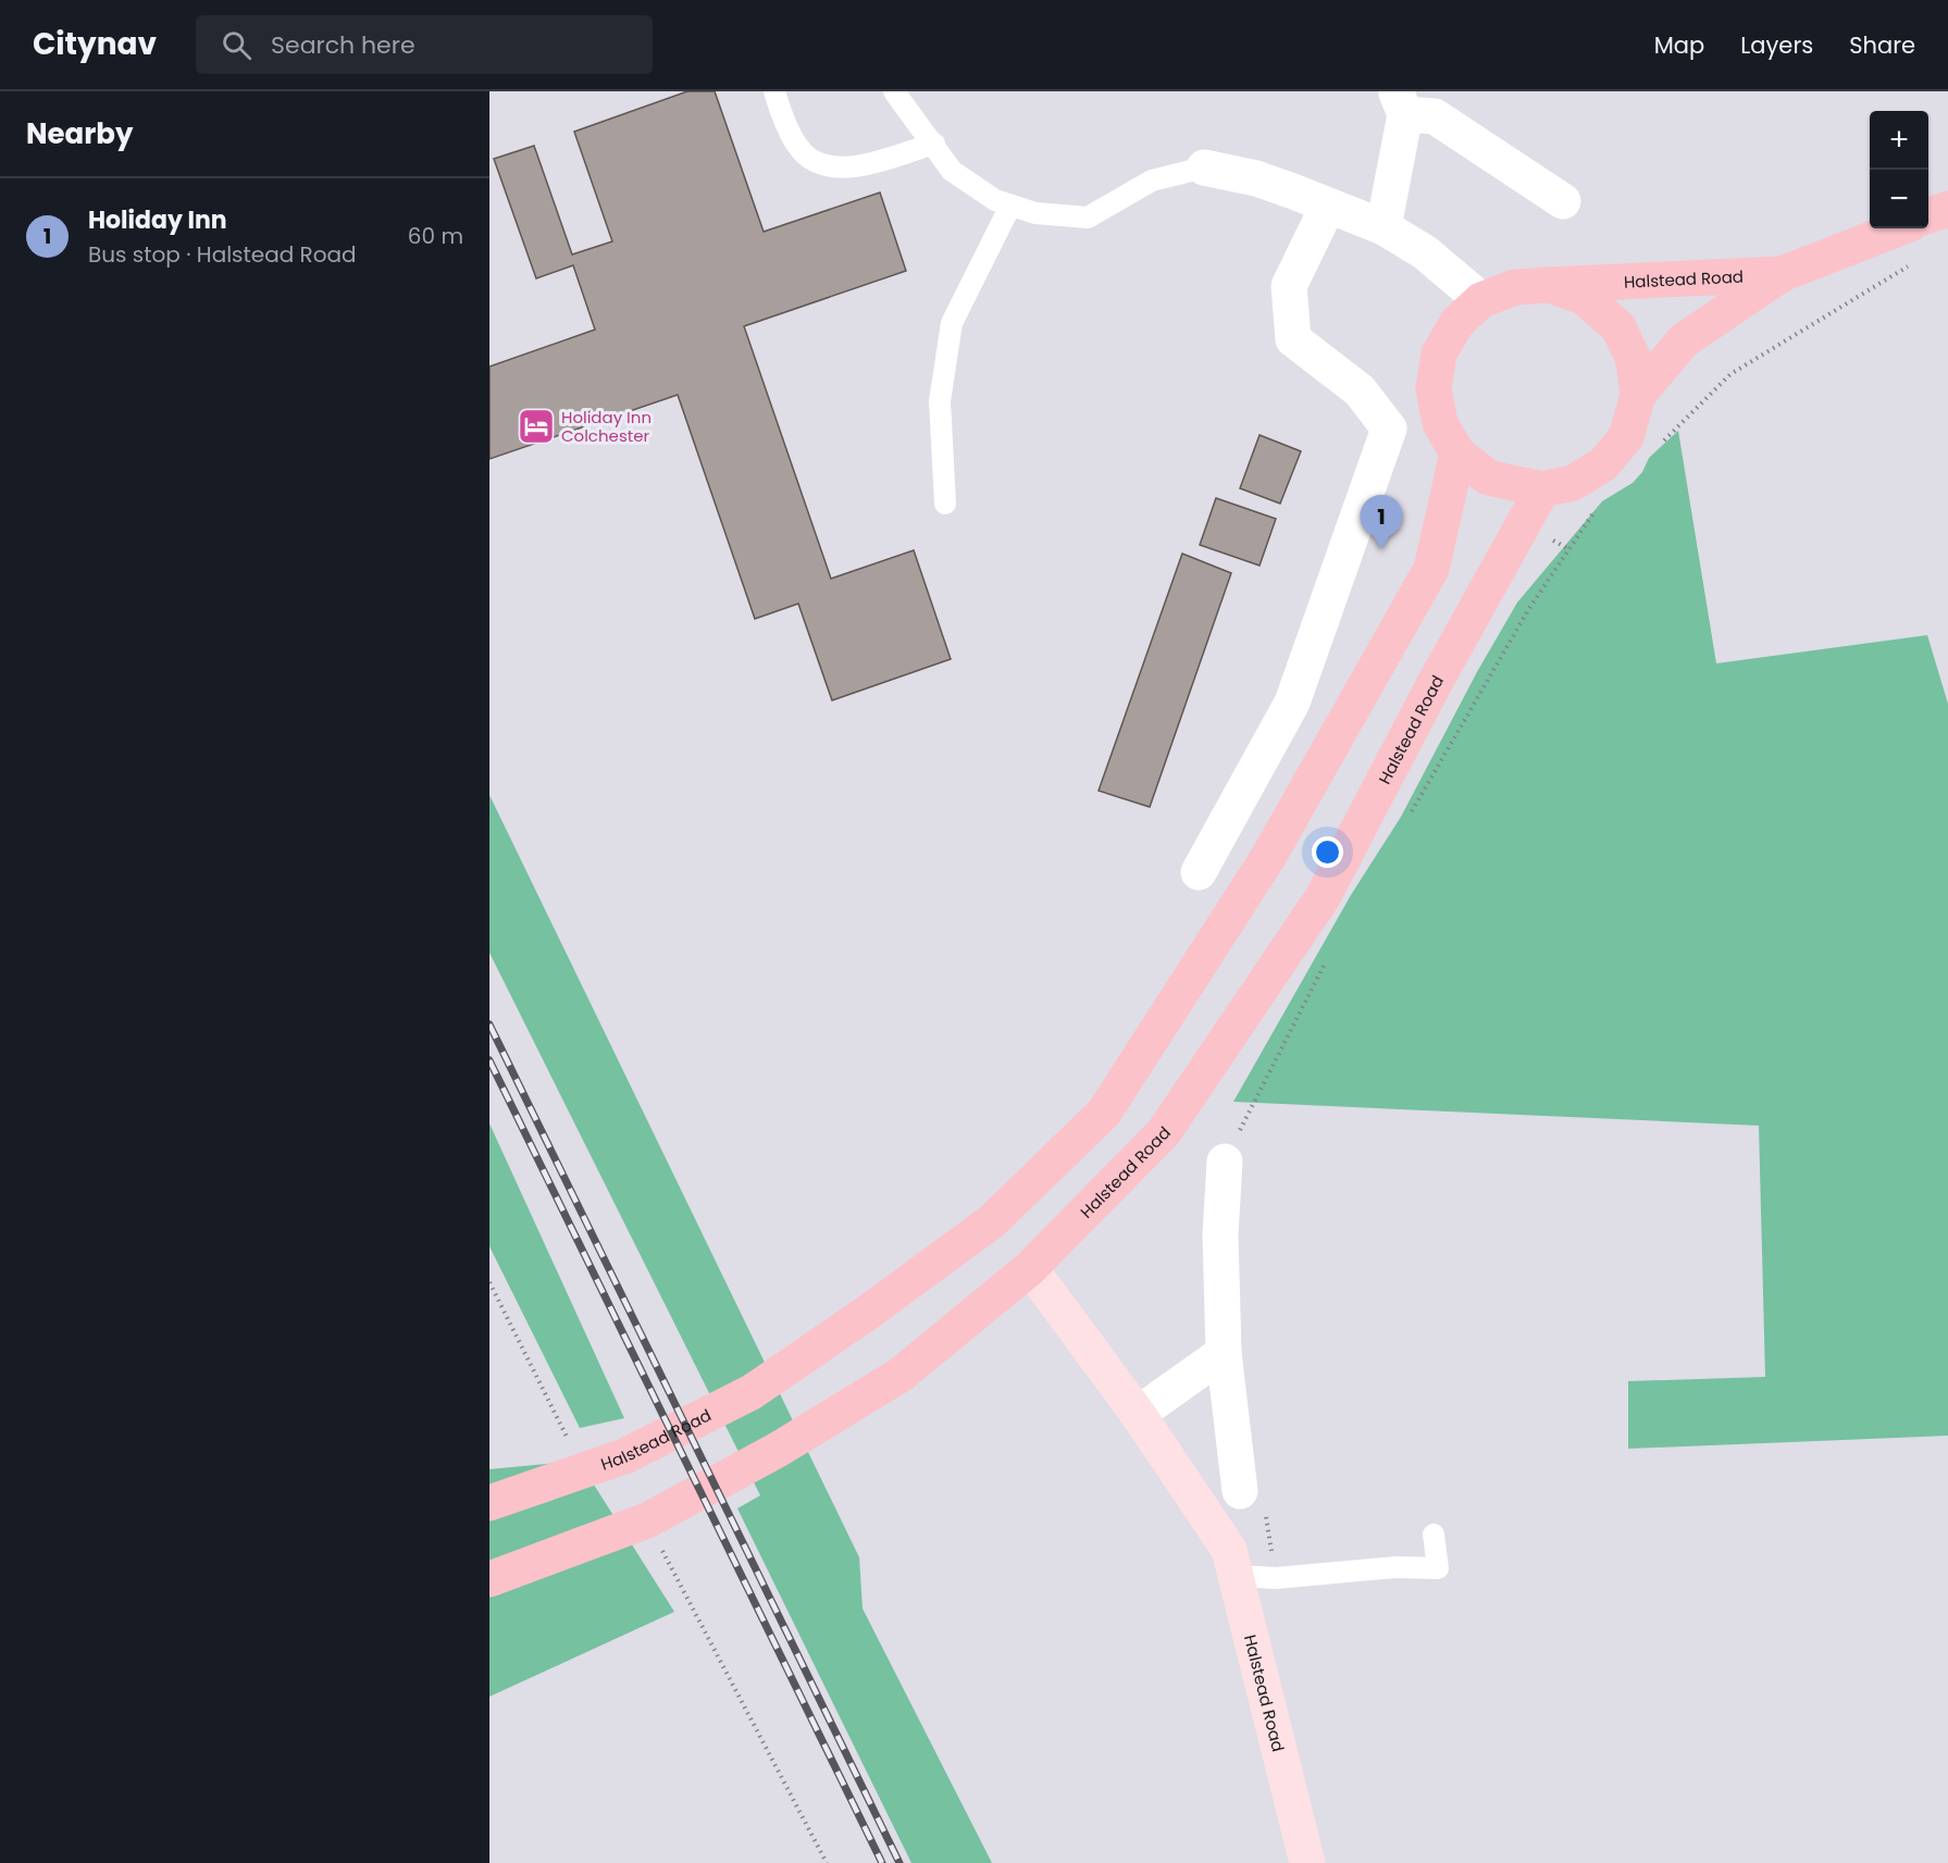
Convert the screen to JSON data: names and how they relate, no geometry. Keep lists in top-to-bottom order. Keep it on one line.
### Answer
{"streets":{"main road":["Halstead Road"]},"places":{"hotel":["Holiday Inn Colchester"]},"page":{"header":"Citynav","search":"Search here","nav":["Map","Layers","Share"],"heading":"Nearby","map_buttons":["+","−"],"list":[{"mark":"1","name":"Holiday Inn","note":"Bus stop · Halstead Road","value":"60 m"}],"pins":"1"}}
